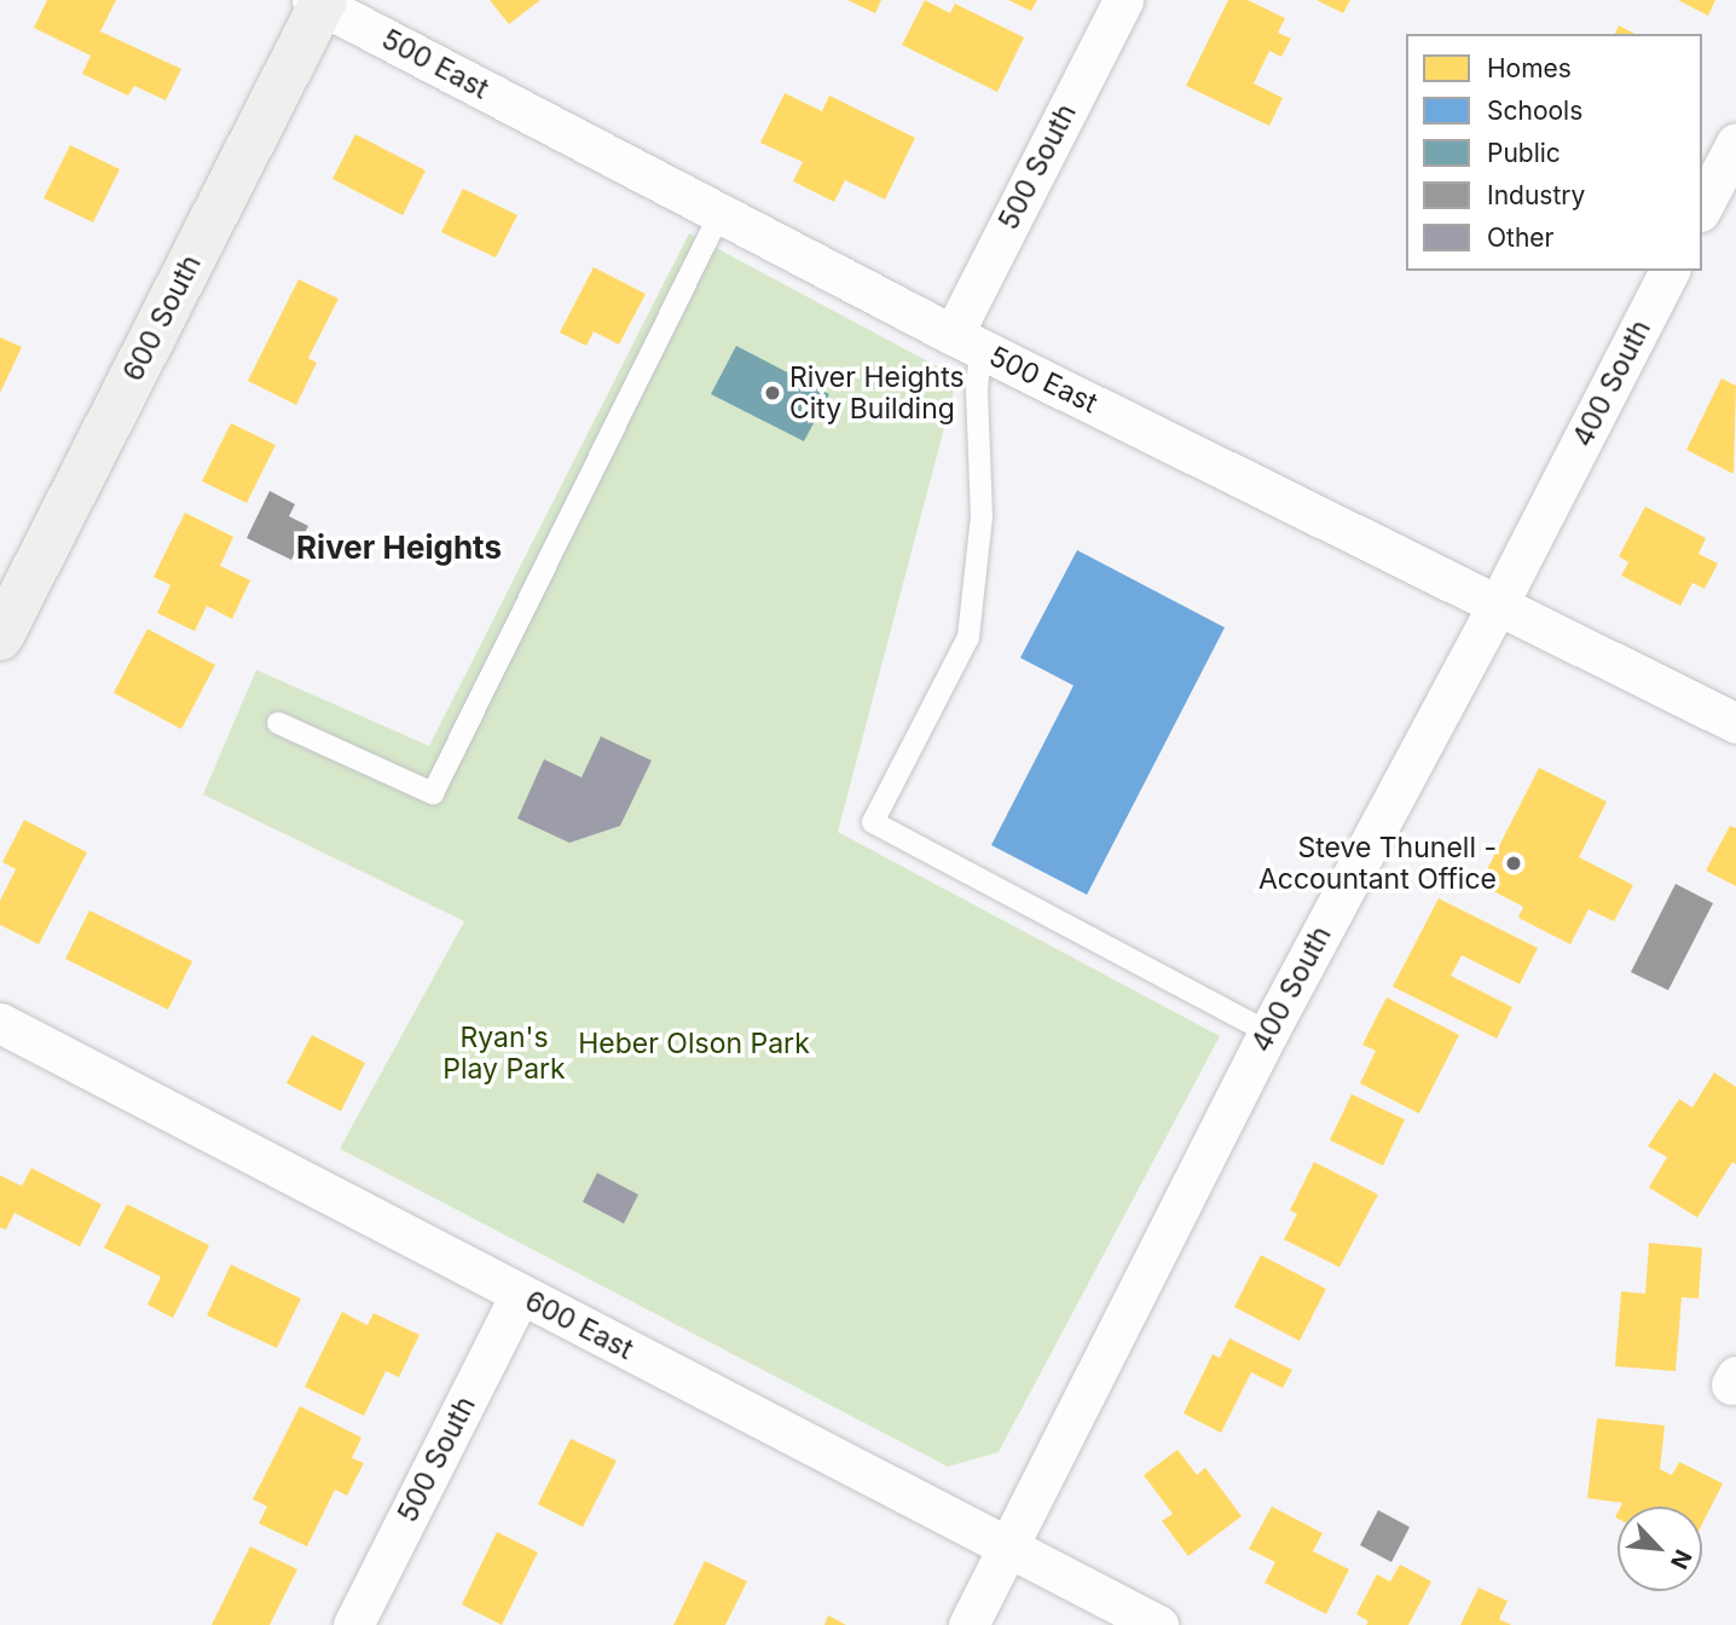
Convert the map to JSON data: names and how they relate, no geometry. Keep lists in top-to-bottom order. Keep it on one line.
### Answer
{"streets":{"street":["500 East","500 South","600 South","400 South","600 East"]},"crossings":[["500 East","500 South"],["500 East","600 South"],["500 East","400 South"],["500 South","600 East"],["400 South","600 East"]],"districts":["River Heights"],"parks":["Ryan's Play Park","Heber Olson Park"],"places":["River Heights City Building","Steve Thunell - Accountant Office"],"legend":["Homes","Schools","Public","Industry","Other"],"north":"bottom right"}
